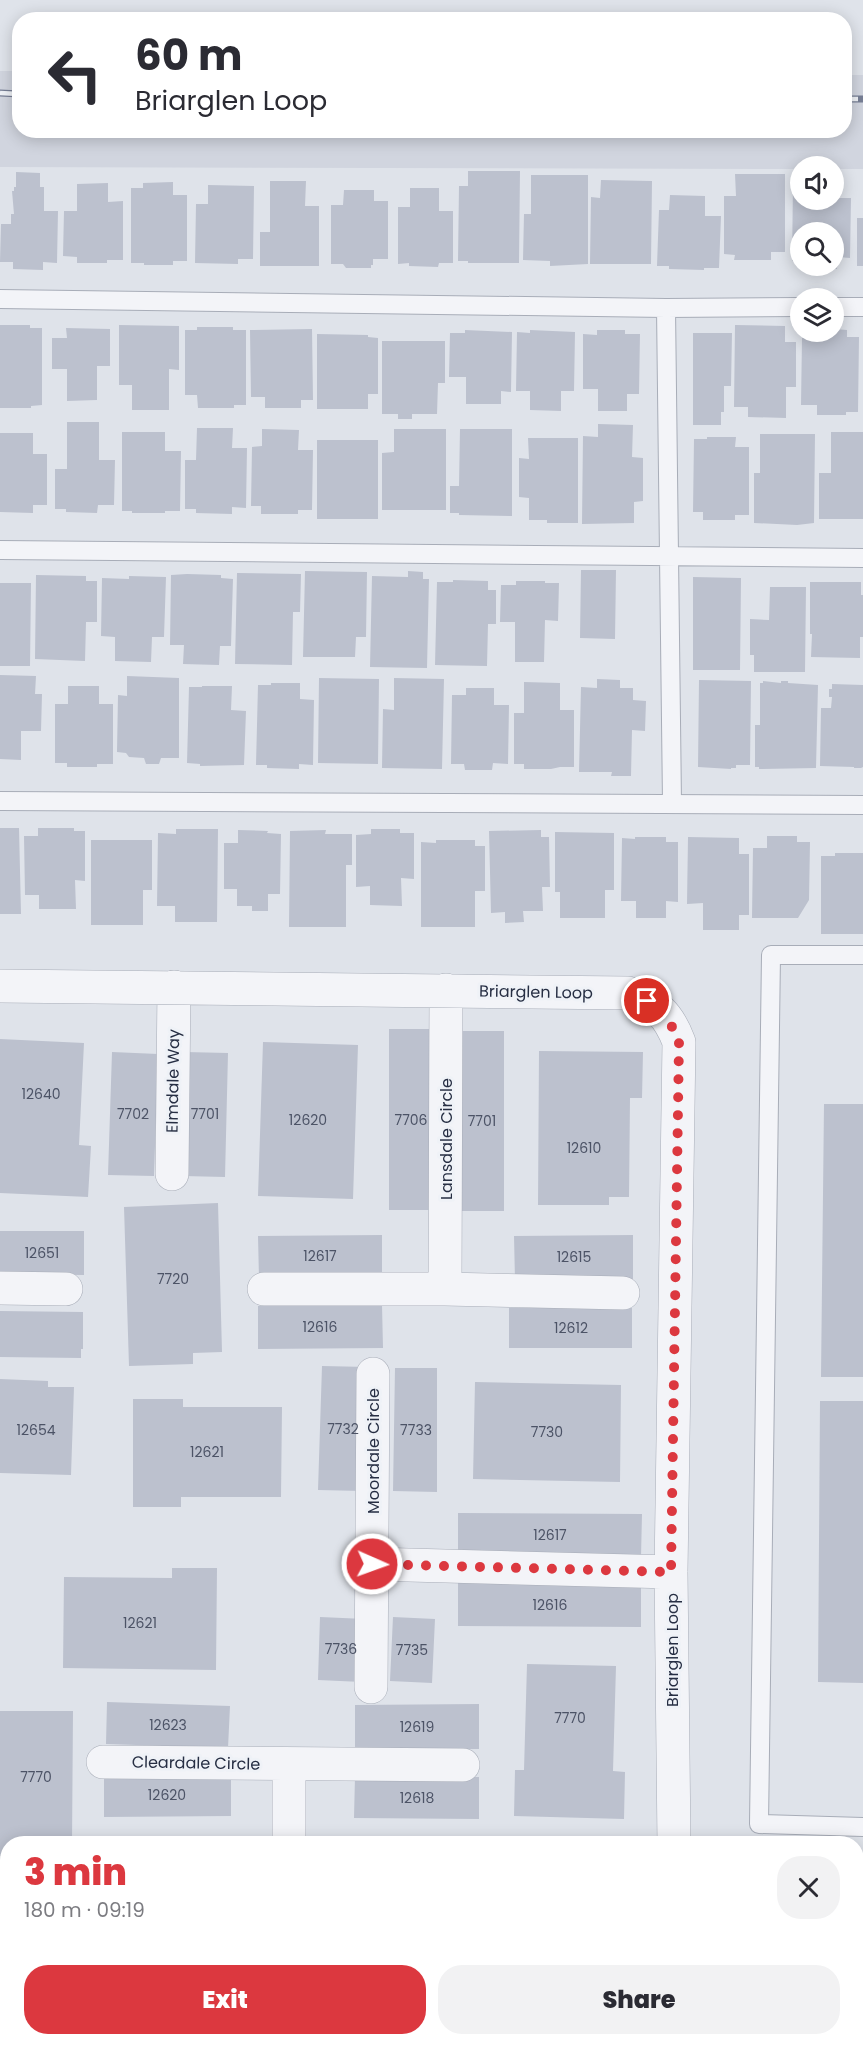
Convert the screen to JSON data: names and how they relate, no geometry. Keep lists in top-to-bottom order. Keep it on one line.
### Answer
{"streets":{"street":["Briarglen Loop","Elmdale Way","Lansdale Circle","Moordale Circle","Cleardale Circle"]},"crossings":[["Briarglen Loop","Elmdale Way"],["Briarglen Loop","Lansdale Circle"]],"house_numbers":["12640","7702","7701","12620","7706","7701","12610","12651","12617","12615","7720","12616","12612","7732","12654","7733","7730","12621","12617","12616","12621","7736","7735","7770","12623","12619","7770","12620","12618"],"page":{"turn":["60 m","Briarglen Loop"],"heading":["3 min","180 m · 09:19"],"buttons":["Exit","Share"]}}
